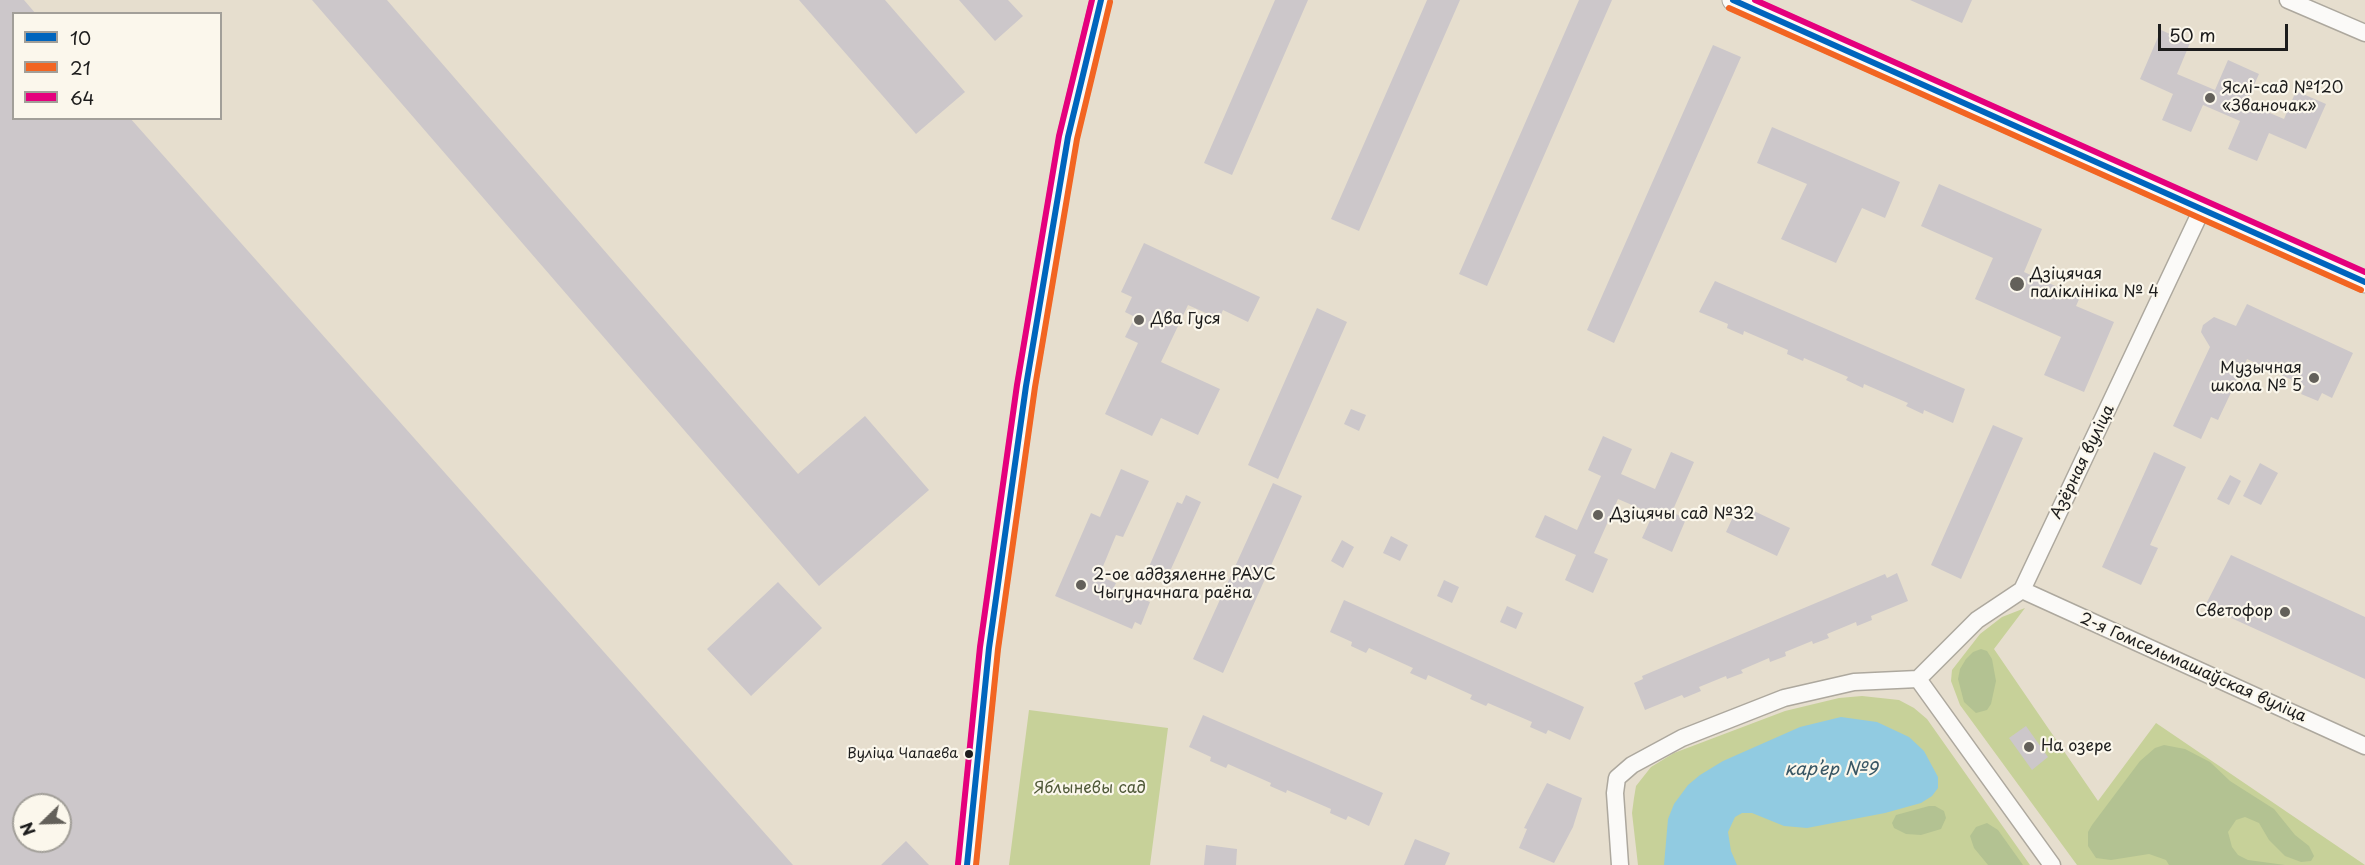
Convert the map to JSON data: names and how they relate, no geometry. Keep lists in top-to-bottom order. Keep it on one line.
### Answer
{"streets":{"street":["Азёрная вуліца","2-я Гомсельмашаўская вуліца"]},"crossings":[["Азёрная вуліца","2-я Гомсельмашаўская вуліца"]],"water":["карʼер №9"],"parks":["Яблыневы сад"],"places":["Яслі-сад №120 «Званочак»","Дзіцячая паліклініка № 4","Два Гуся","Музычная школа № 5","Дзіцячы сад №32","2-ое аддзяленне РАУС Чыгуначнага раёна","Светофор","На озере","Вуліца Чапаева"],"lines":["transit line 10","transit line 64","transit line 21"],"legend":["10","21","64"],"scale_bar":"50 m","north":"bottom left"}
